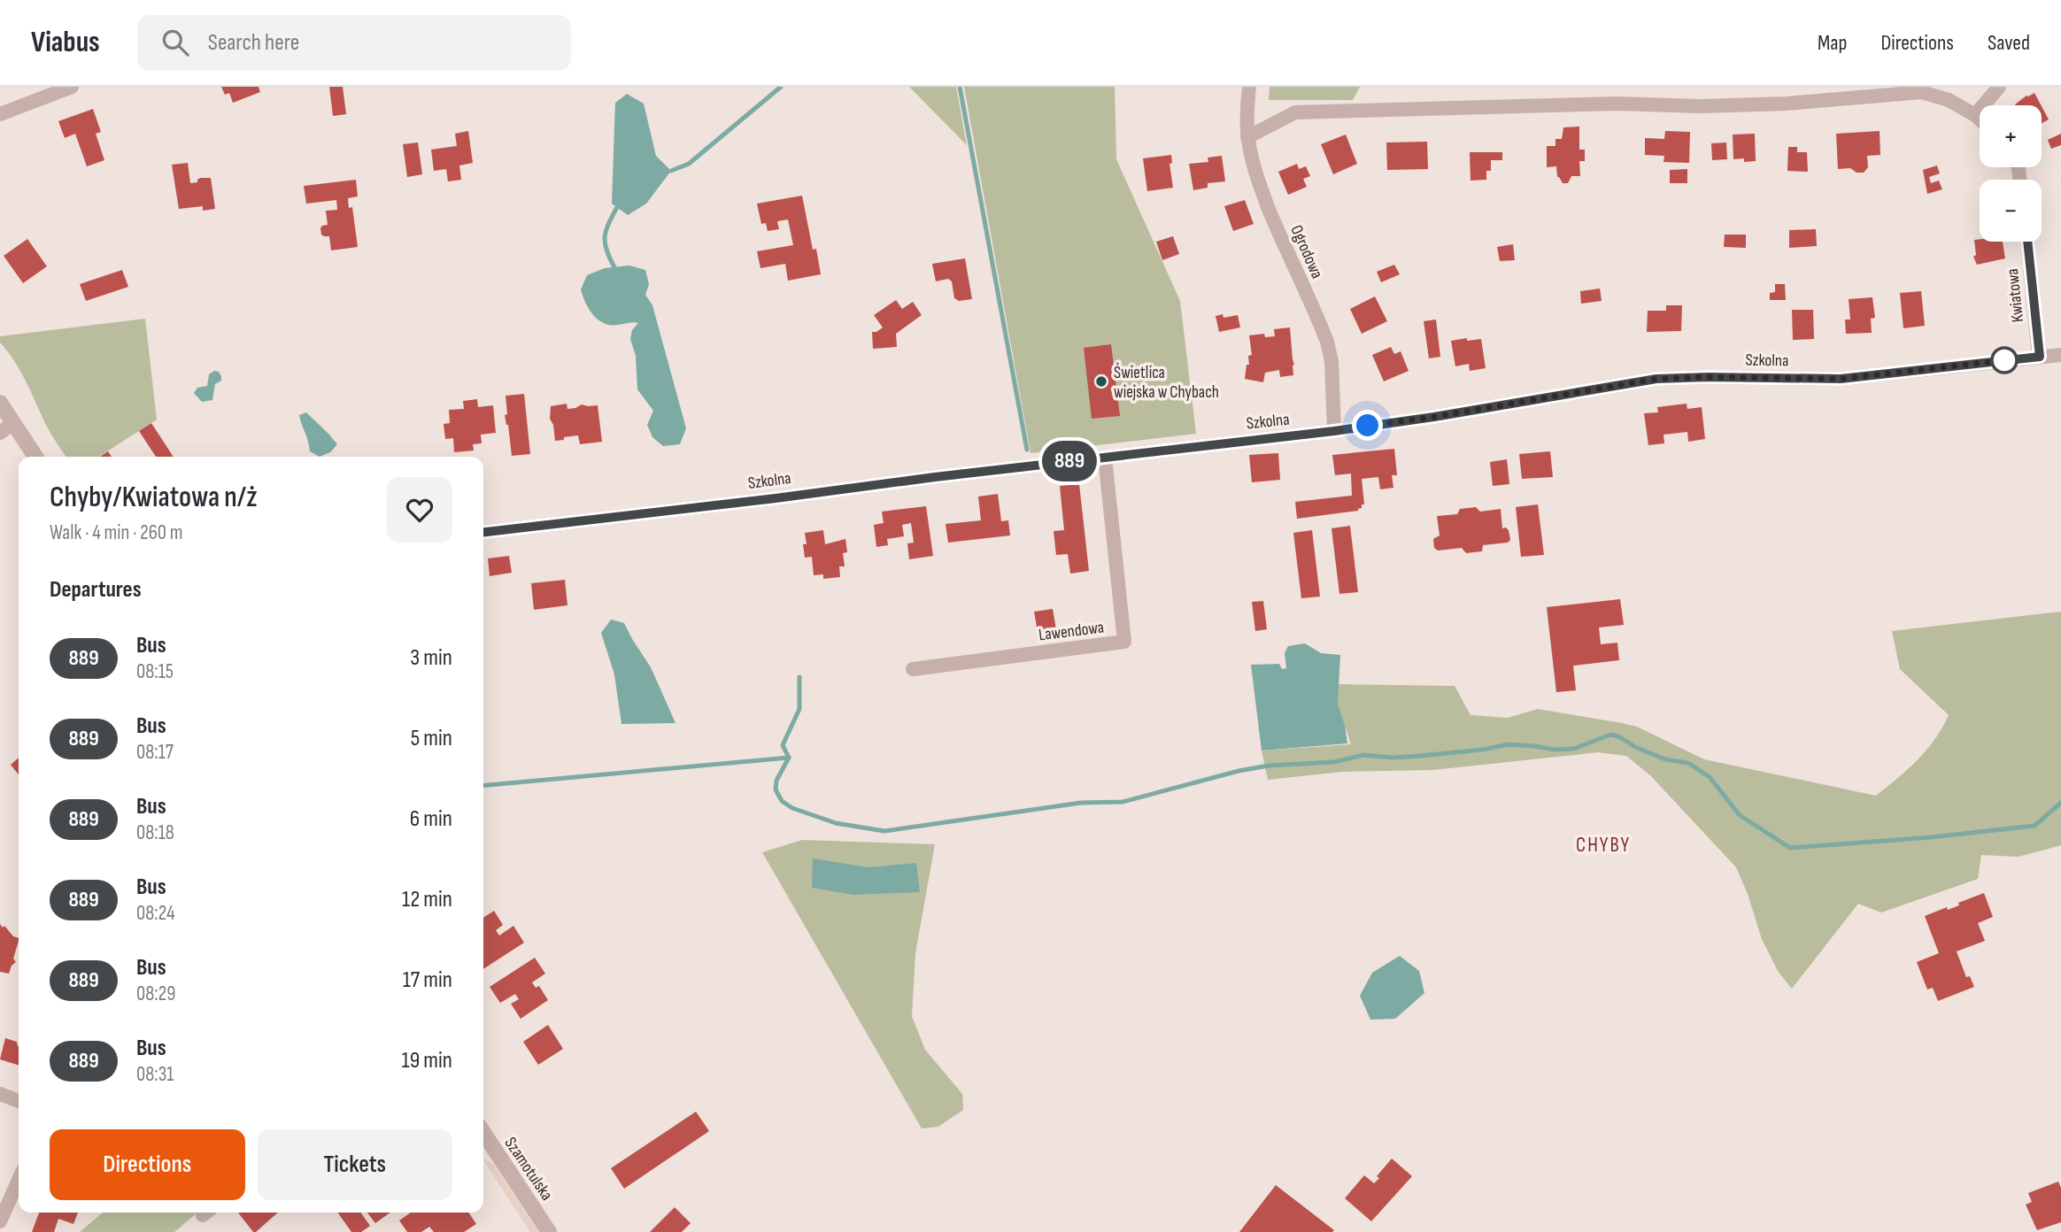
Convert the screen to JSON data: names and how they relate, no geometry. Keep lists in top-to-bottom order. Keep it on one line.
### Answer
{"streets":{"street":["Ogrodowa","Kwiatowa","Szkolna","Lawendowa","Szamotulska"]},"crossings":[["Ogrodowa","Szkolna"],["Kwiatowa","Szkolna"],["Szkolna","Lawendowa"]],"districts":["CHYBY"],"places":["Świetlica wiejska w Chybach"],"lines":["bus line 889"],"page":{"header":"Viabus","search":"Search here","nav":["Map","Directions","Saved"],"on_map":"889","map_buttons":["+","−"],"heading":[["Chyby/Kwiatowa n/ż","Walk · 4 min · 260 m"],"Departures"],"list":[{"mark":"889","name":"Bus","note":"08:15","value":"3 min"},{"mark":"889","name":"Bus","note":"08:17","value":"5 min"},{"mark":"889","name":"Bus","note":"08:18","value":"6 min"},{"mark":"889","name":"Bus","note":"08:24","value":"12 min"},{"mark":"889","name":"Bus","note":"08:29","value":"17 min"},{"mark":"889","name":"Bus","note":"08:31","value":"19 min"}],"buttons":["Directions","Tickets"]}}
